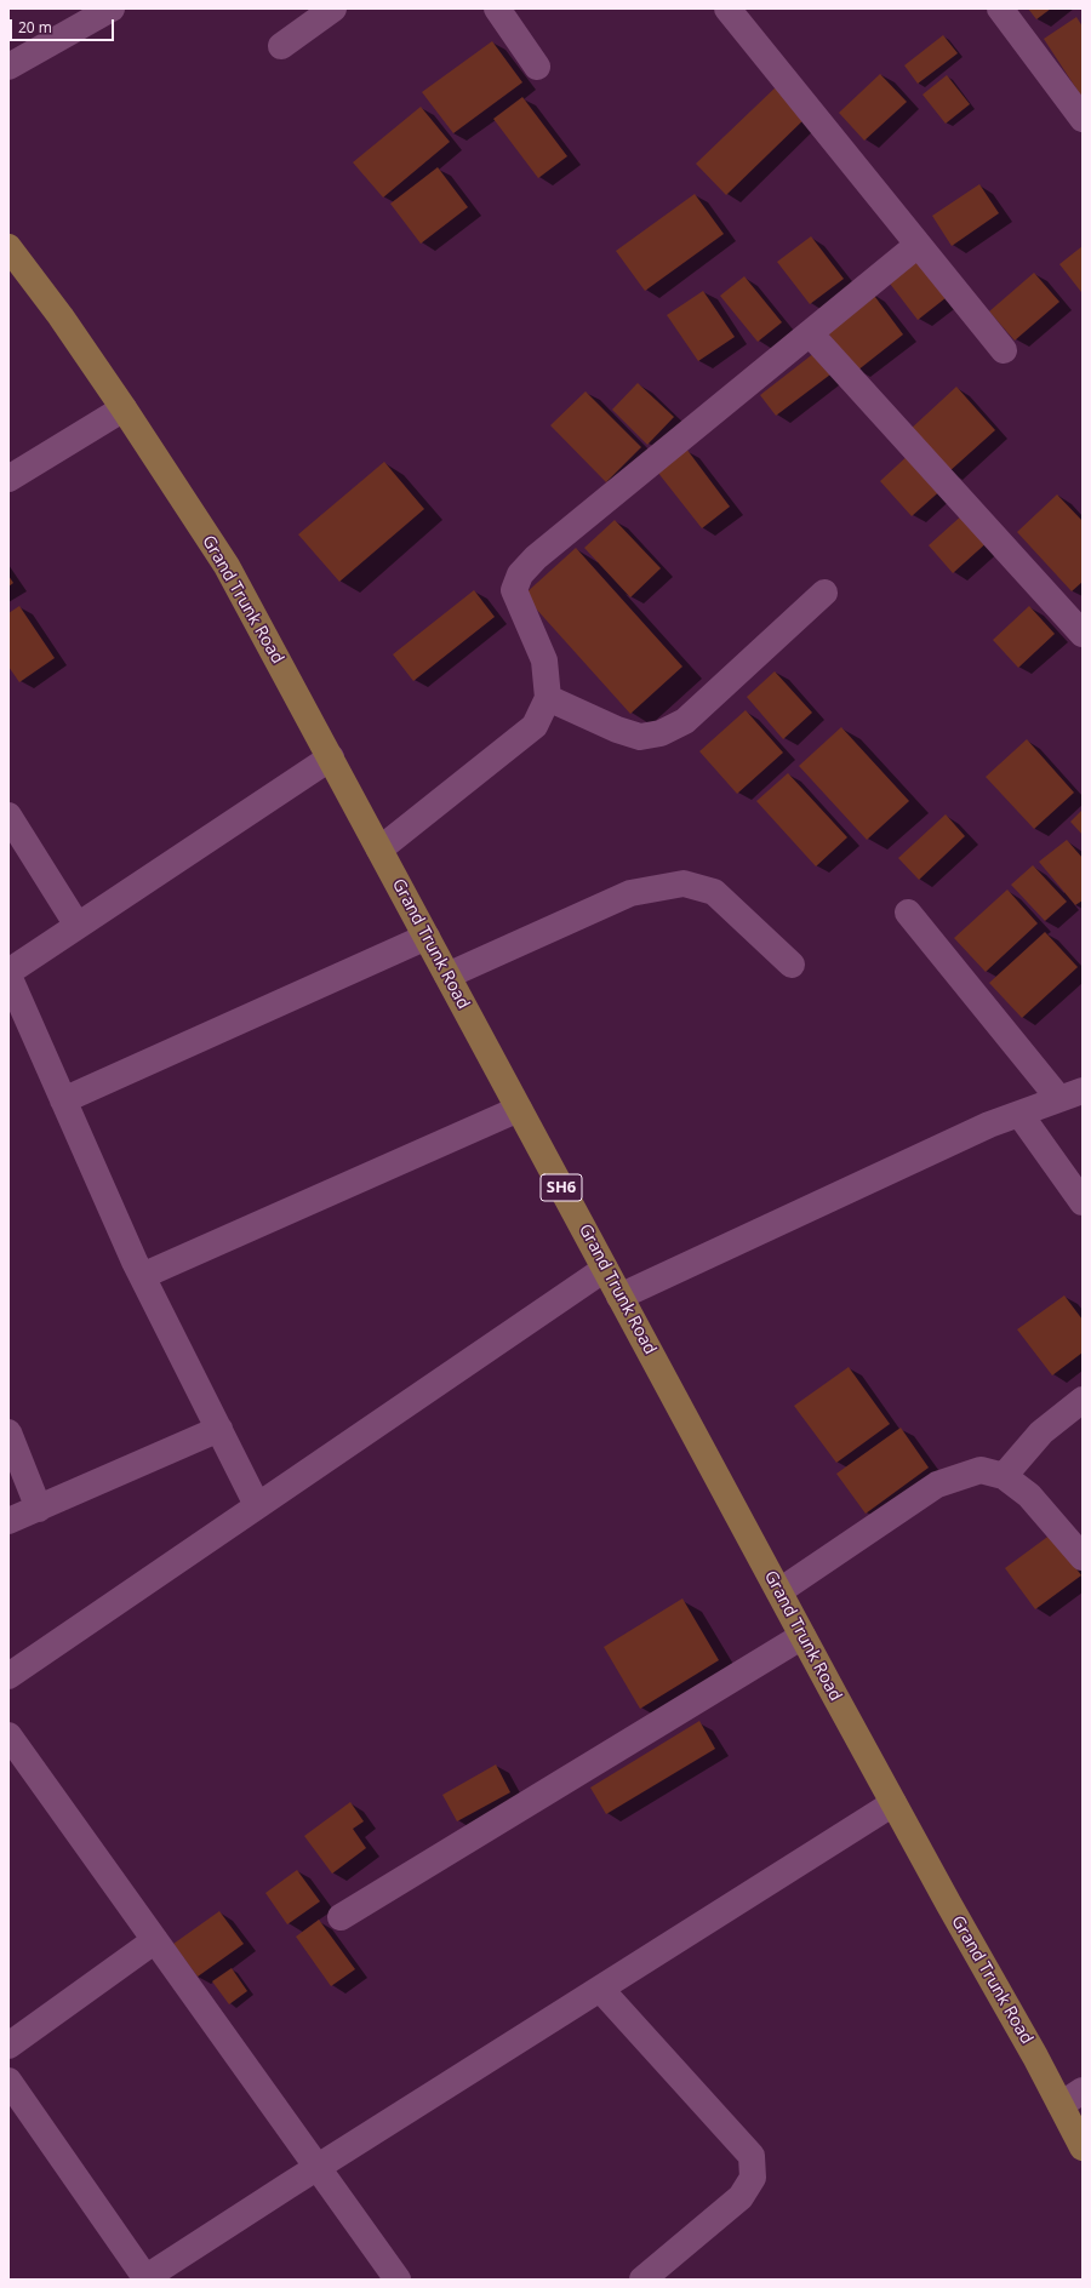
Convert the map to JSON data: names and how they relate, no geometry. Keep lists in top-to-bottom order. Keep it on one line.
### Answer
{"streets":{"main road":["Grand Trunk Road","SH6"]},"scale_bar":"20 m"}
